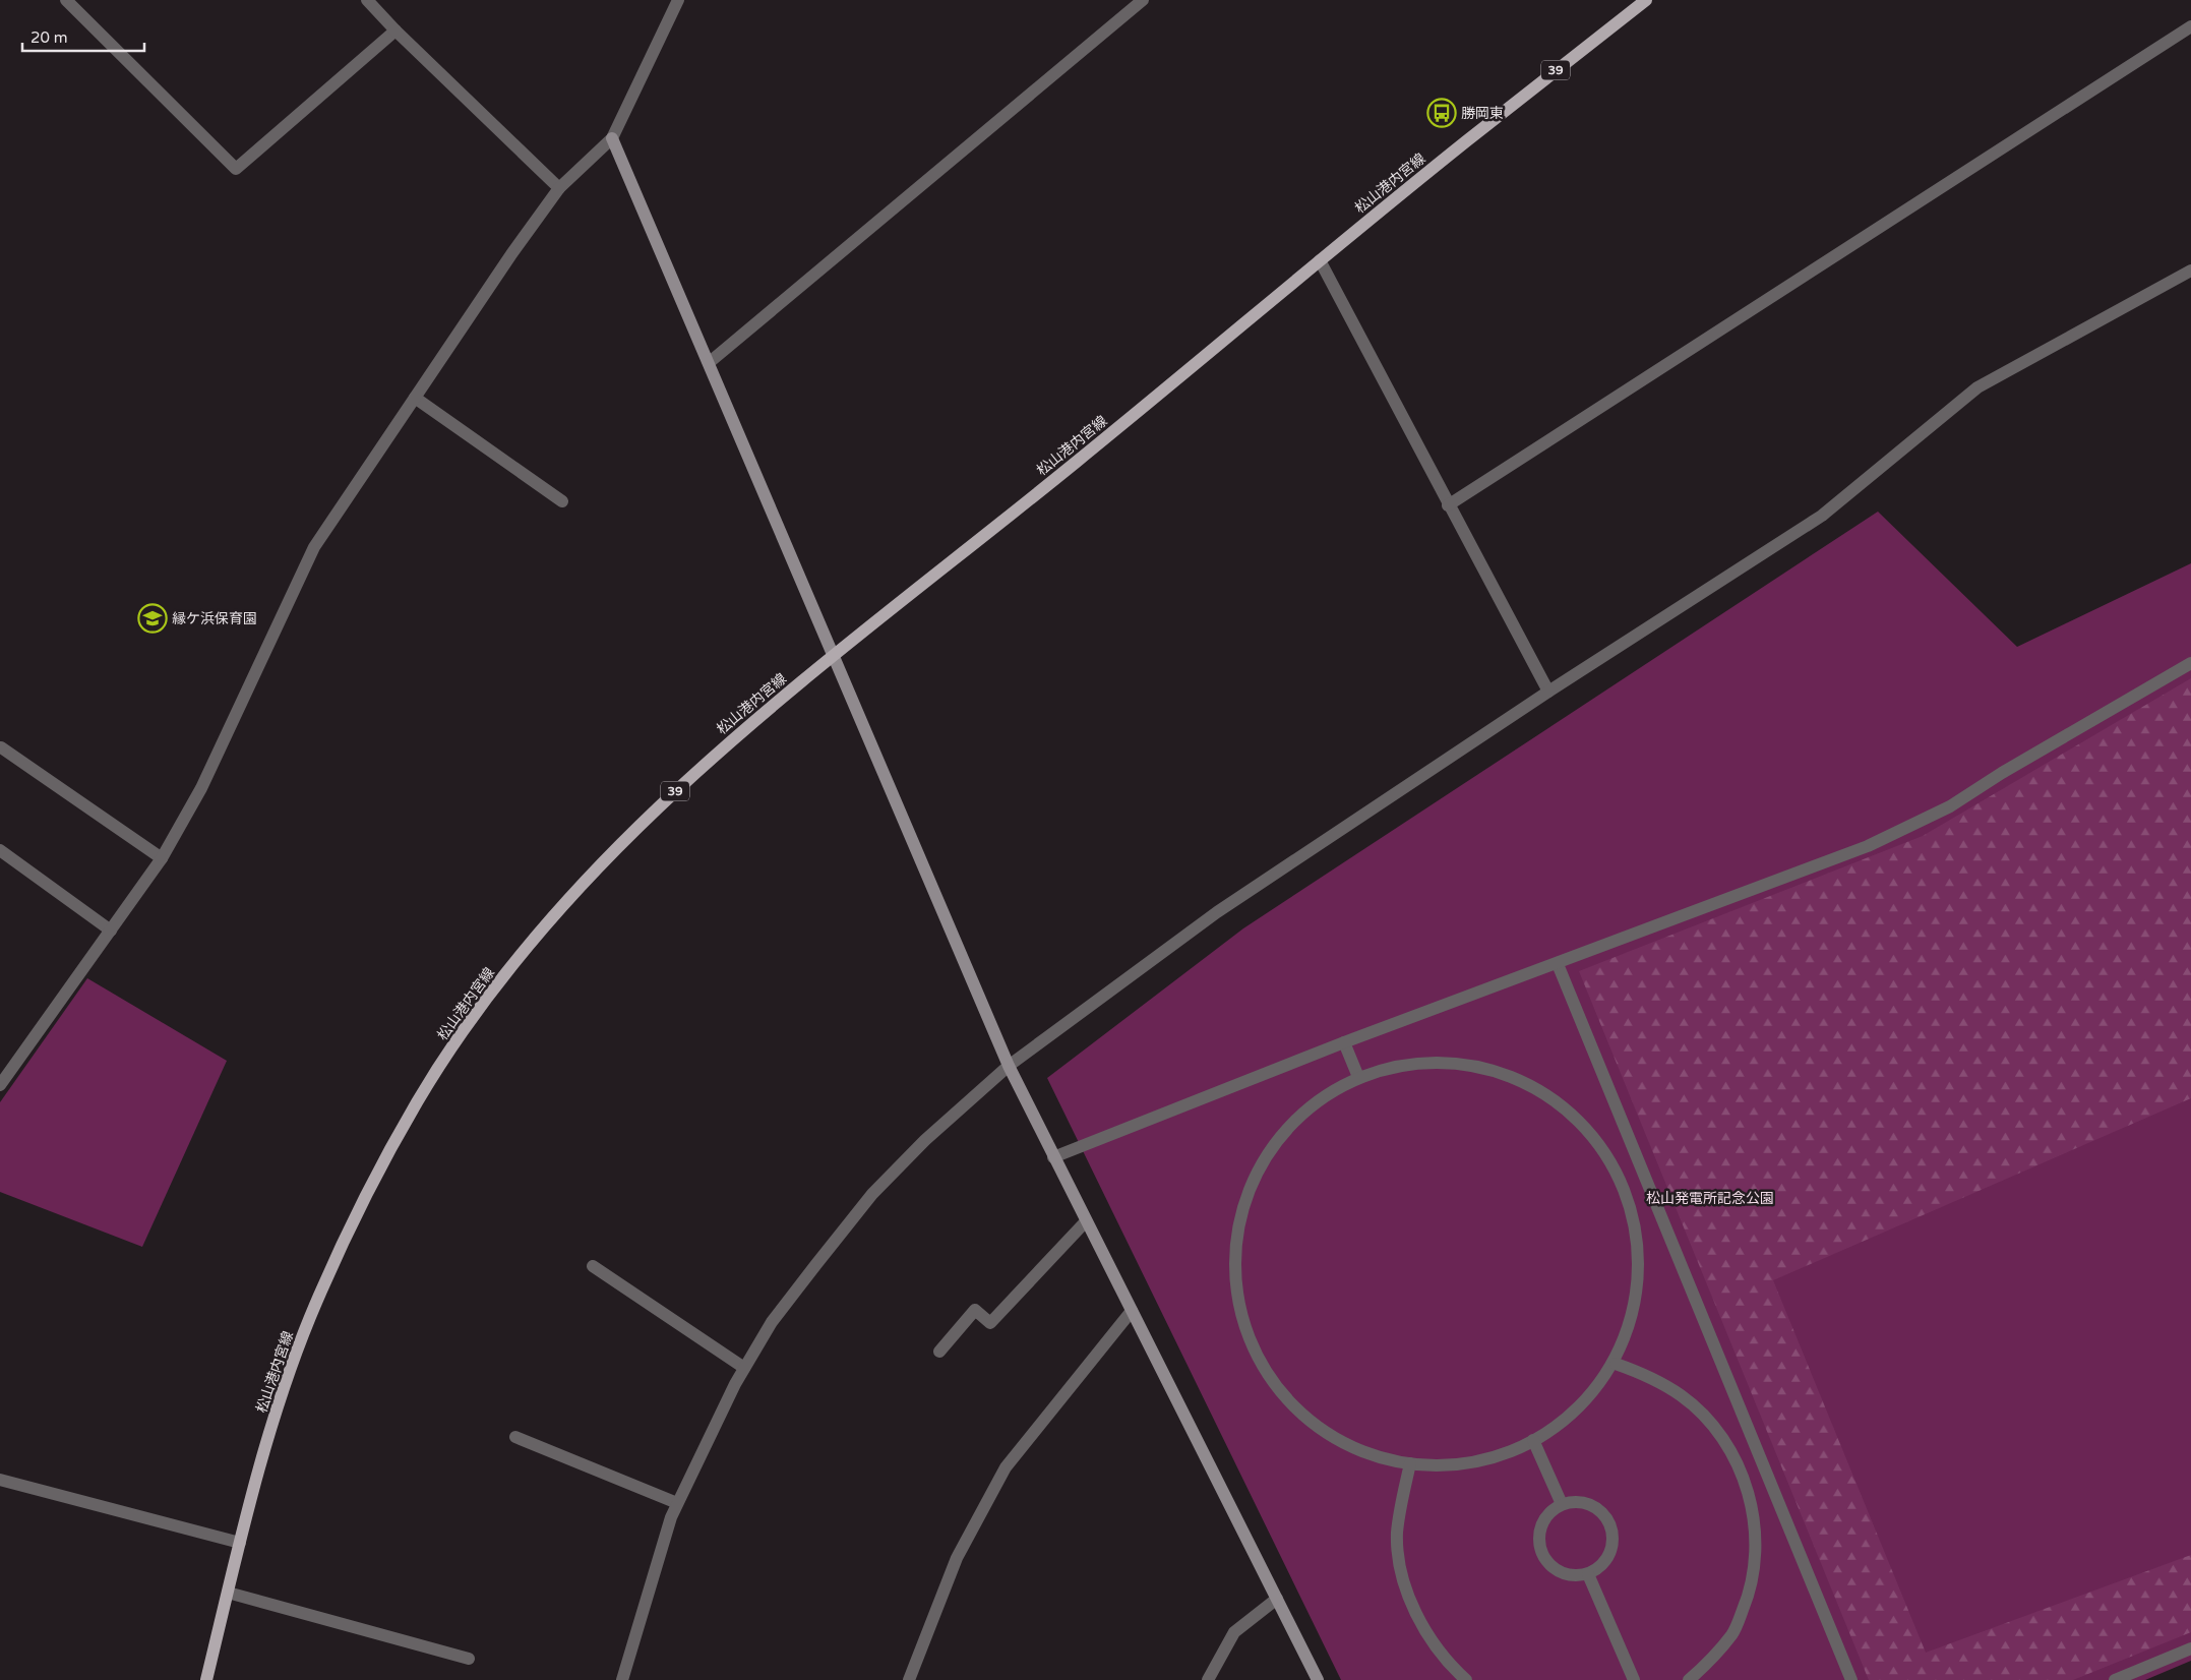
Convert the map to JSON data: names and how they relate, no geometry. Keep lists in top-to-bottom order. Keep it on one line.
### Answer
{"streets":{"main road":["39","松山港内宮線"]},"parks":["松山発電所記念公園"],"places":{"bus stop":["勝岡東"],"school or university":["縁ケ浜保育園"]},"scale_bar":"20 m"}
